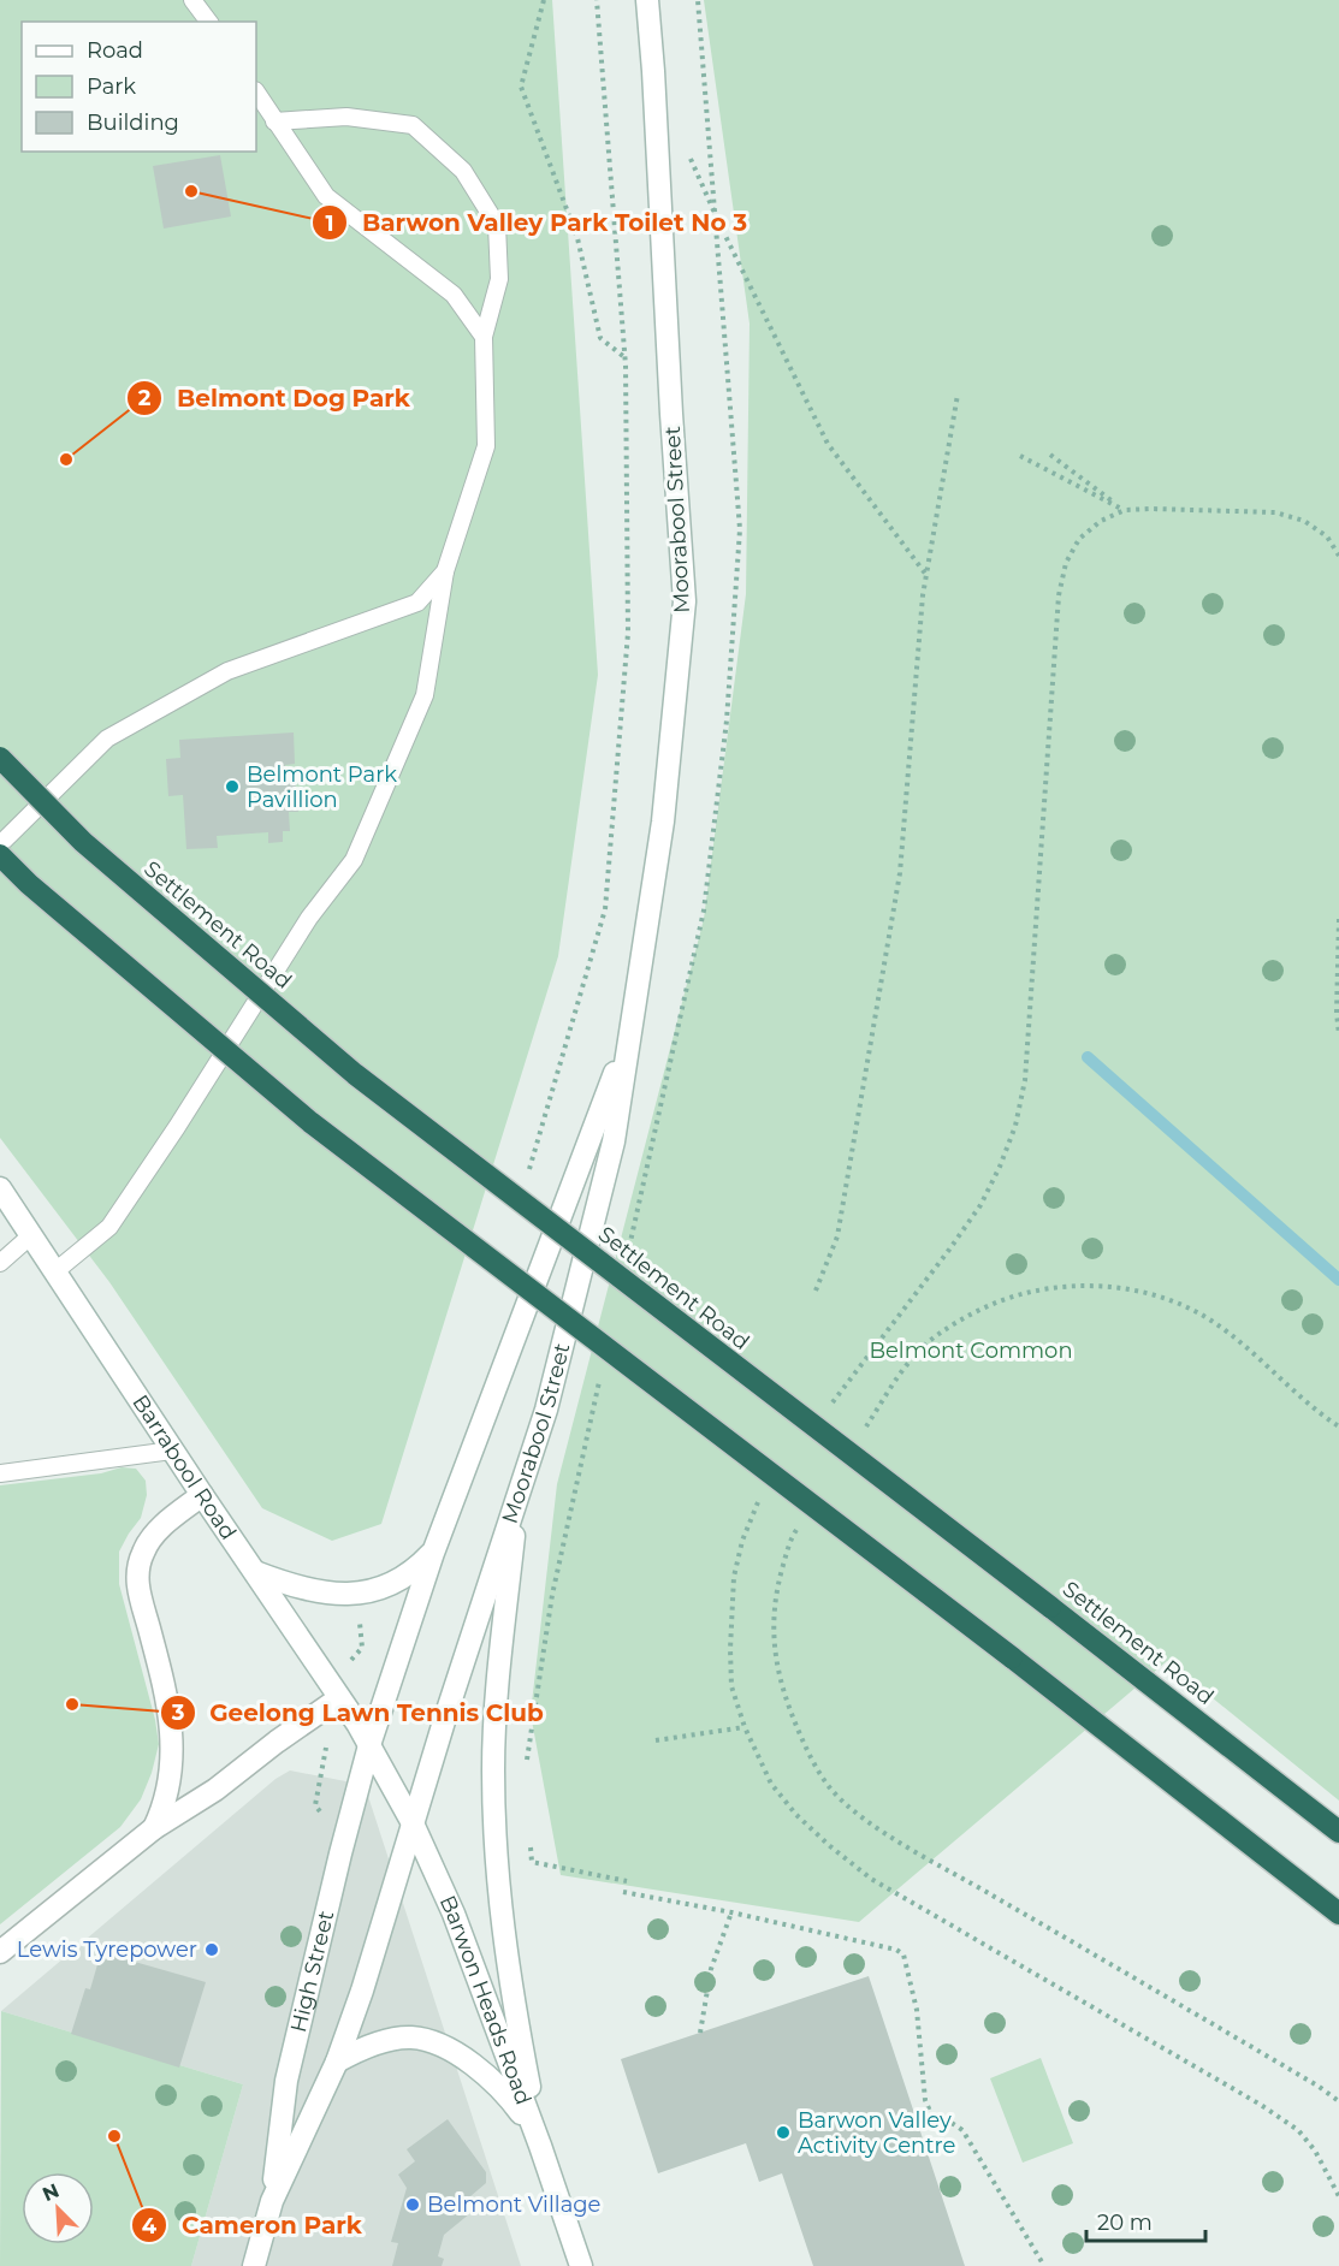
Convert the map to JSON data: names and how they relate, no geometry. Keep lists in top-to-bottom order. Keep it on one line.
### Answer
{"streets":{"highway":["Settlement Road"],"street":["Moorabool Street","Barrabool Road","High Street","Barwon Heads Road"]},"crossings":[["Moorabool Street","Barrabool Road"],["Moorabool Street","High Street"],["Moorabool Street","Barwon Heads Road"],["Barrabool Road","High Street"],["Barrabool Road","Barwon Heads Road"],["High Street","Barwon Heads Road"]],"parks":["Belmont Common"],"places":["Barwon Valley Park Toilet No 3","Belmont Dog Park","Belmont Park Pavillion","Geelong Lawn Tennis Club","Lewis Tyrepower","Barwon Valley Activity Centre","Cameron Park","Belmont Village"],"legend":["Road","Park","Building"],"scale_bar":"20 m","north":"top left"}
